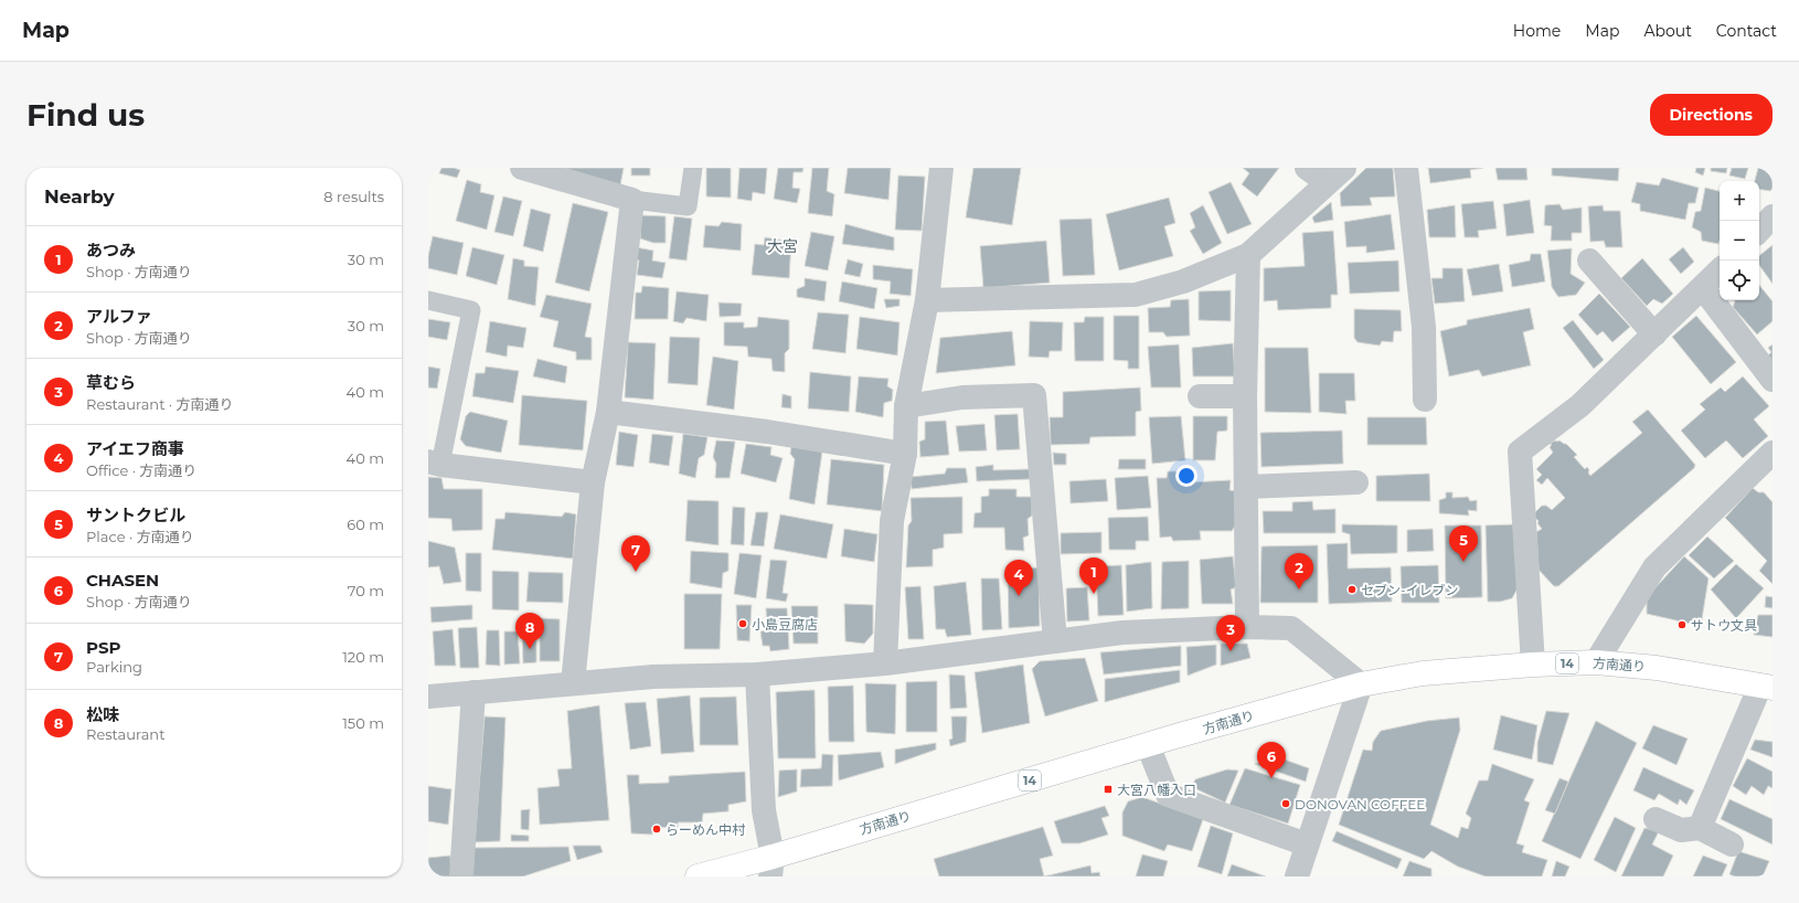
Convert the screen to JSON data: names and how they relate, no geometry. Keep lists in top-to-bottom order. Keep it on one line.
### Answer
{"streets":{"main road":["14","方南通り"]},"districts":["大宮"],"places":{"other":["セブン-イレブン","小島豆腐店","サトウ文具","DONOVAN COFFEE","らーめん中村"],"transit":["大宮八幡入口"]},"page":{"header":"Map","nav":["Home","Map","About","Contact"],"buttons":"Directions","title":"Find us","heading":["Nearby","8 results"],"map_buttons":["+","−"],"list":[{"mark":"1","name":"あつみ","note":"Shop · 方南通り","value":"30 m"},{"mark":"2","name":"アルファ","note":"Shop · 方南通り","value":"30 m"},{"mark":"3","name":"草むら","note":"Restaurant · 方南通り","value":"40 m"},{"mark":"4","name":"アイエフ商事","note":"Office · 方南通り","value":"40 m"},{"mark":"5","name":"サントクビル","note":"Place · 方南通り","value":"60 m"},{"mark":"6","name":"CHASEN","note":"Shop · 方南通り","value":"70 m"},{"mark":"7","name":"PSP","note":"Parking","value":"120 m"},{"mark":"8","name":"松味","note":"Restaurant","value":"150 m"}],"pins":["5","7","2","1","4","8","3","6"]}}
